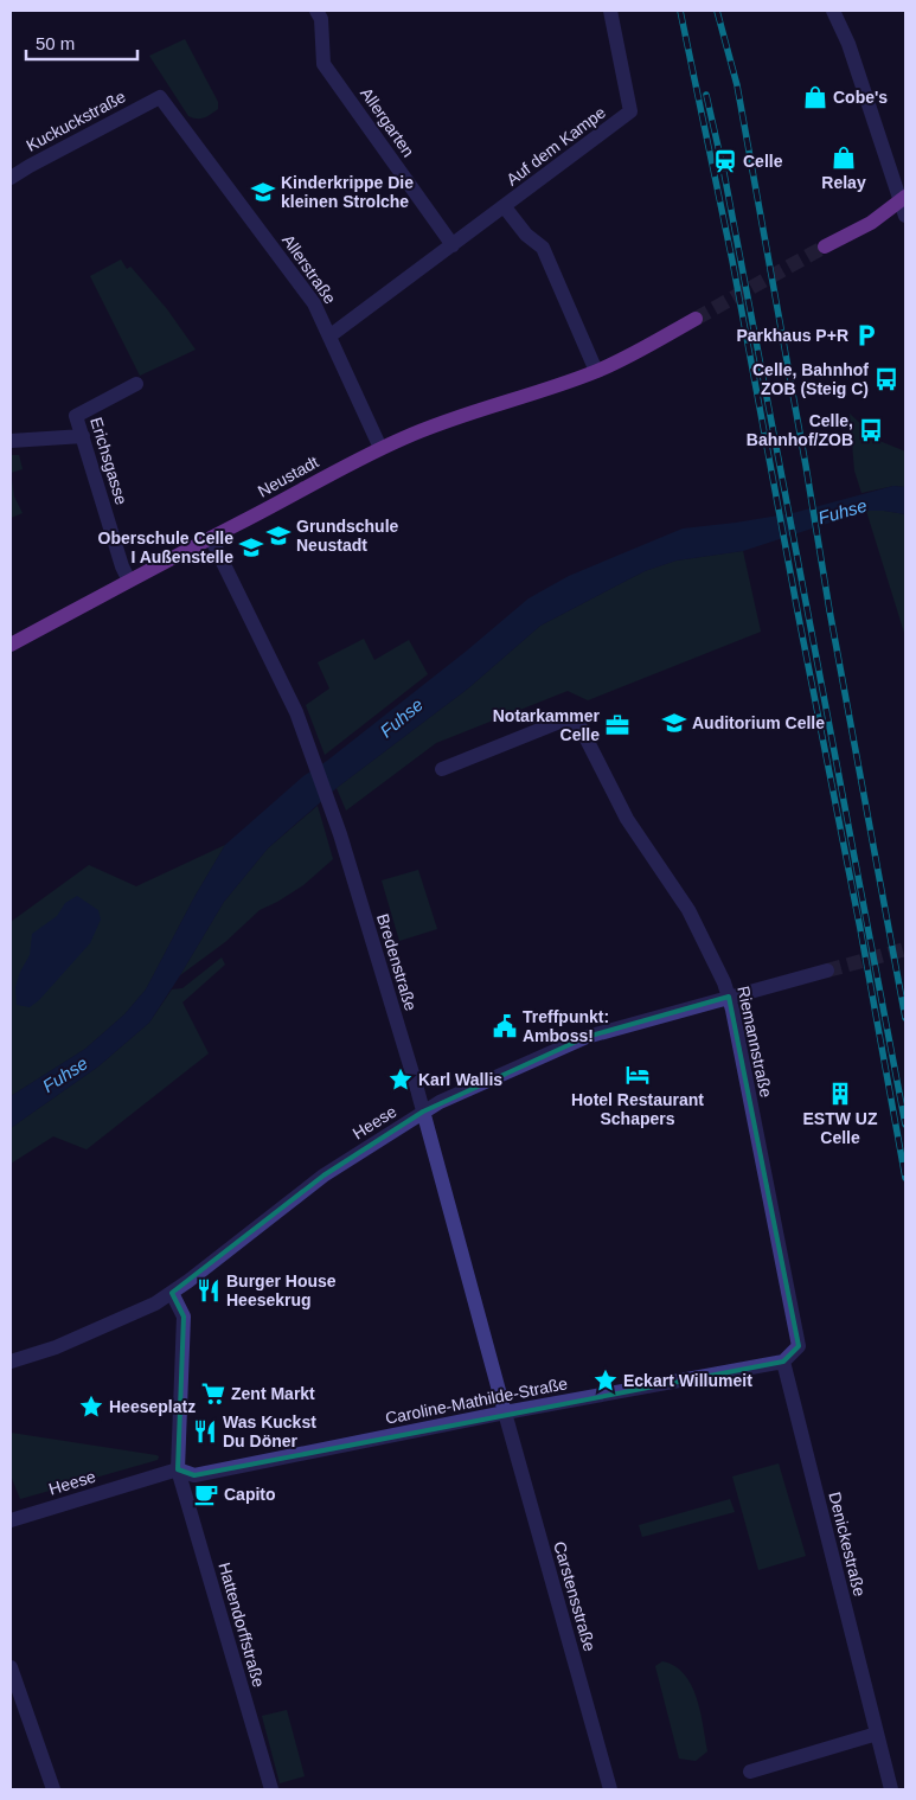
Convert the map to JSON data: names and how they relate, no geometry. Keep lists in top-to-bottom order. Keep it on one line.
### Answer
{"streets":{"main road":["Neustadt"],"street":["Kuckuckstraße","Allergarten","Auf dem Kampe","Allerstraße","Erichsgasse","Bredenstraße","Riemannstraße","Heese","Caroline-Mathilde-Straße","Denickestraße","Carstensstraße","Hattendorffstraße"]},"crossings":[["Kuckuckstraße","Allerstraße"],["Allergarten","Auf dem Kampe"],["Auf dem Kampe","Allerstraße"],["Auf dem Kampe","Neustadt"],["Allerstraße","Neustadt"],["Erichsgasse","Neustadt"],["Neustadt","Bredenstraße"],["Bredenstraße","Heese"],["Bredenstraße","Caroline-Mathilde-Straße"],["Bredenstraße","Carstensstraße"],["Riemannstraße","Heese"],["Riemannstraße","Caroline-Mathilde-Straße"],["Riemannstraße","Denickestraße"],["Heese","Caroline-Mathilde-Straße"],["Heese","Hattendorffstraße"],["Caroline-Mathilde-Straße","Denickestraße"],["Caroline-Mathilde-Straße","Carstensstraße"],["Caroline-Mathilde-Straße","Hattendorffstraße"]],"water":["Fuhse"],"places":{"shop":["Cobe's","Relay"],"station":["Celle"],"school or university":["Kinderkrippe Die kleinen Strolche","Grundschule Neustadt","Oberschule Celle I Außenstelle","Auditorium Celle"],"parking":["Parkhaus P+R"],"bus stop":["Celle, Bahnhof ZOB (Steig C)","Celle, Bahnhof/ZOB"],"office":["Notarkammer Celle"],"public building":["Treffpunkt: Amboss!"],"hotel":["Hotel Restaurant Schapers"],"place":["Karl Wallis","Eckart Willumeit","Heeseplatz"],"building":["ESTW UZ Celle"],"restaurant":["Burger House Heesekrug","Was Kuckst Du Döner"],"supermarket":["Zent Markt"],"cafe":["Capito"]},"scale_bar":"50 m"}
